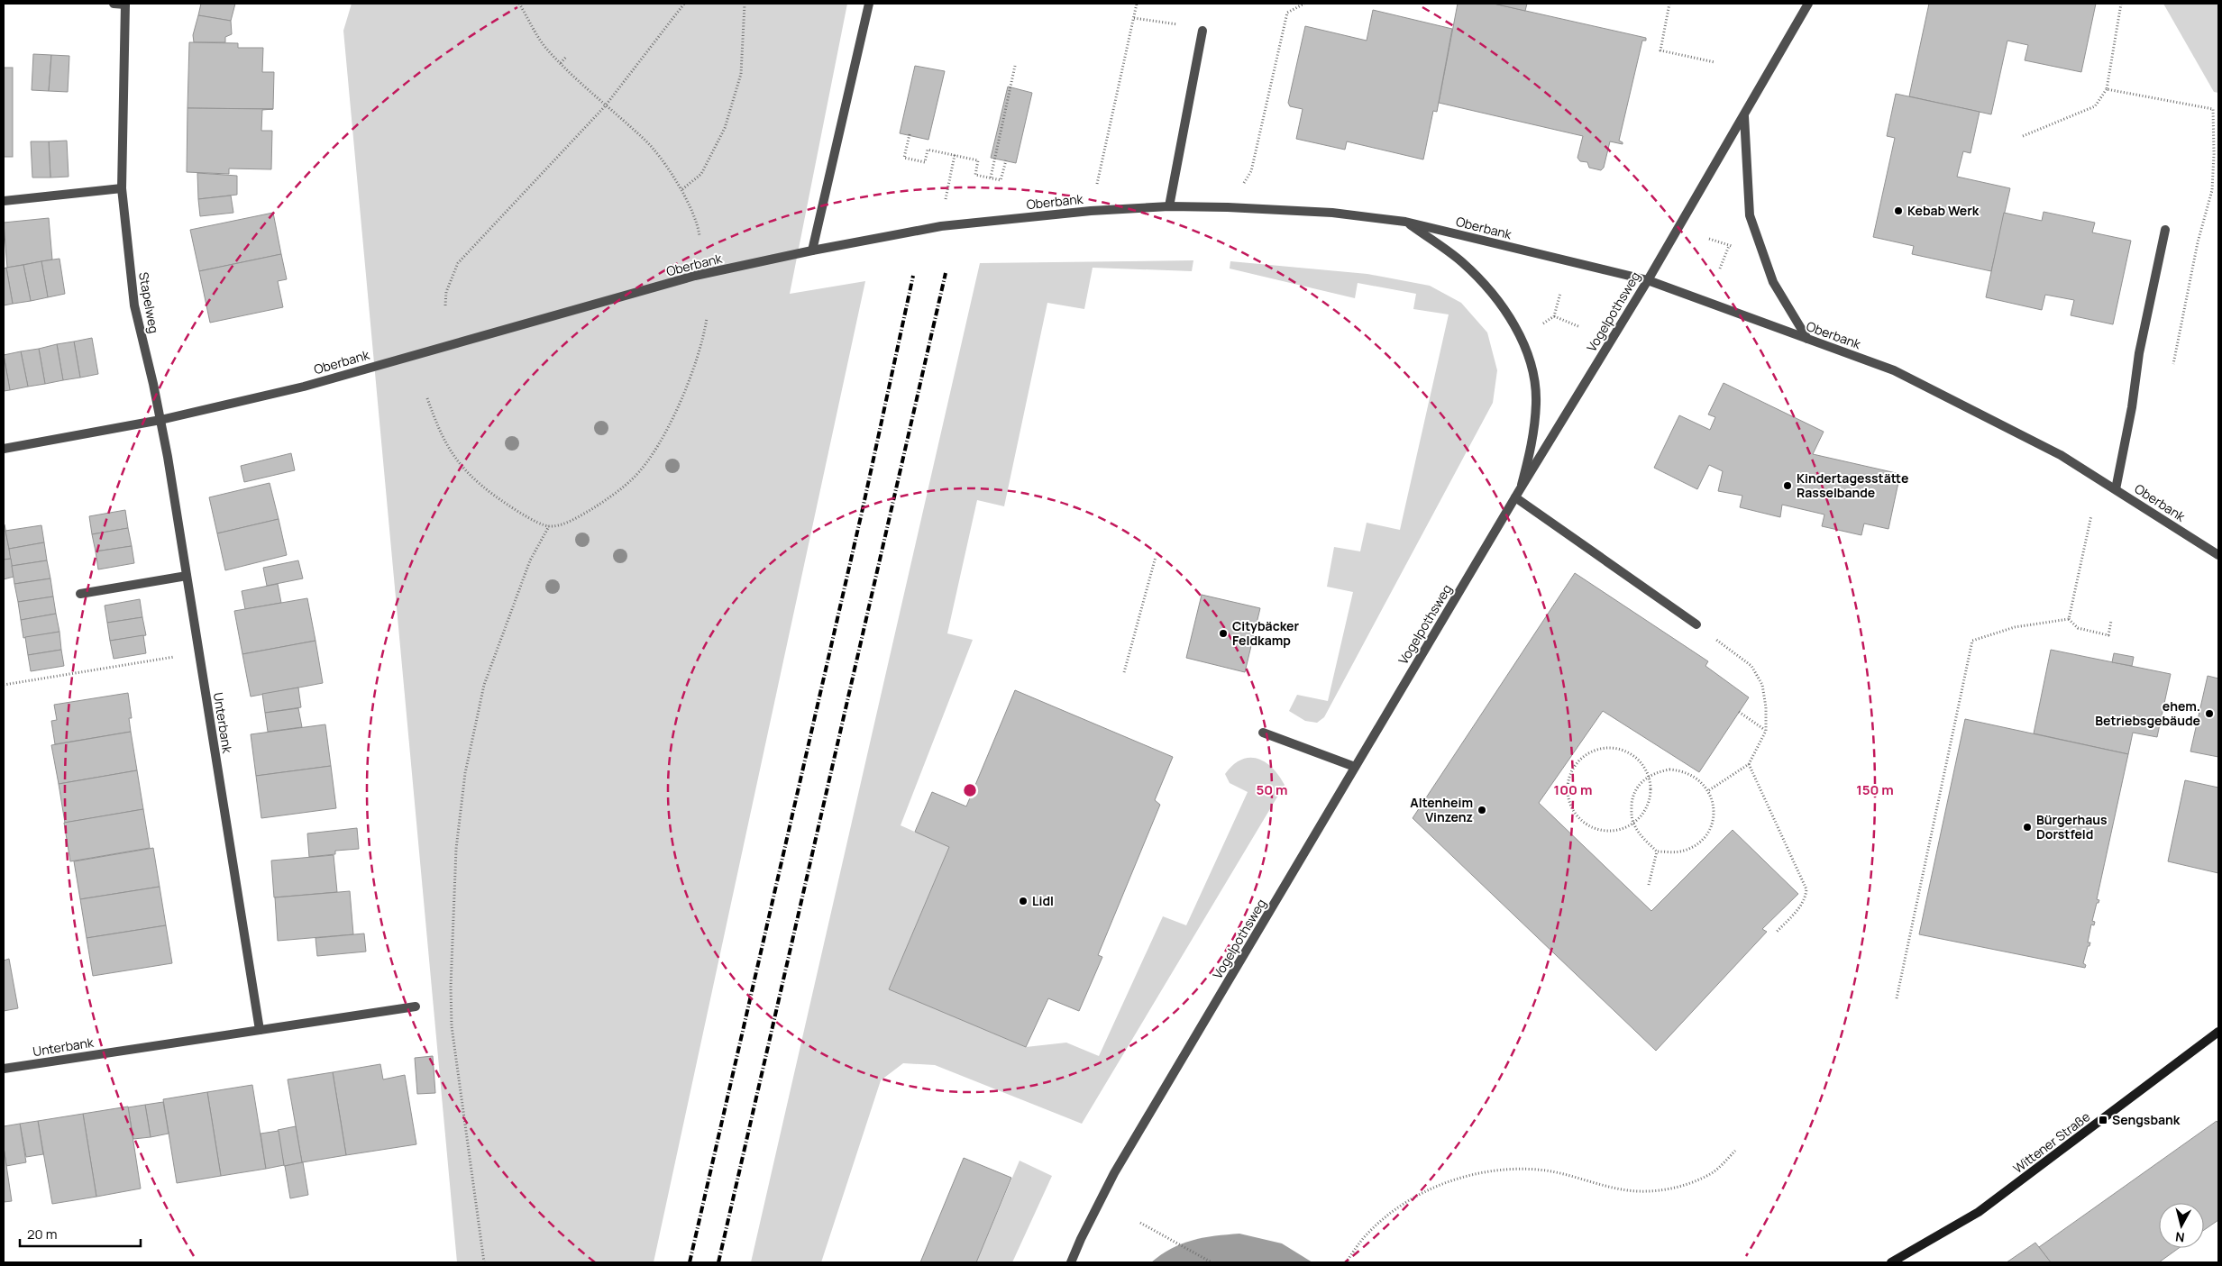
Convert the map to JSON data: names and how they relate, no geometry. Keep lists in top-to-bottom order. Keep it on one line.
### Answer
{"streets":{"main road":["Wittener Straße"],"street":["Oberbank","Stapelweg","Vogelpothsweg","Unterbank"]},"crossings":[["Oberbank","Stapelweg"],["Oberbank","Vogelpothsweg"],["Oberbank","Unterbank"],["Stapelweg","Unterbank"]],"places":{"other":["Kebab Werk","Kindertagesstätte Rasselbande","Citybäcker Feldkamp","ehem. Betriebsgebäude","Altenheim Vinzenz","Bürgerhaus Dorstfeld","Lidl"],"transit":["Sengsbank"]},"scale_bar":"20 m","north":"bottom","rings":["50 m","100 m","150 m"]}
